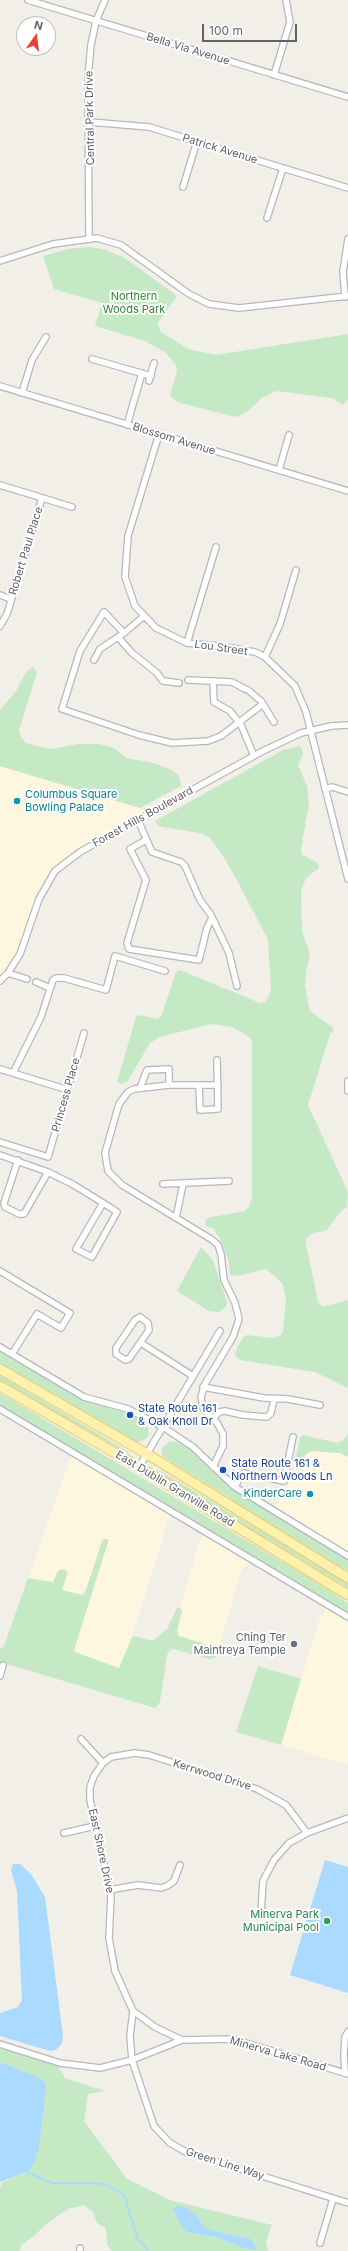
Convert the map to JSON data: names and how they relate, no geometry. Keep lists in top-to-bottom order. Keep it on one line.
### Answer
{"streets":{"main road":["East Dublin Granville Road"],"street":["Bella Via Avenue","Central Park Drive","Patrick Avenue","Blossom Avenue","Robert Paul Place","Lou Street","Forest Hills Boulevard","Princess Place","Kerrwood Drive","East Shore Drive","Minerva Lake Road","Green Line Way"]},"crossings":[["Bella Via Avenue","Central Park Drive"],["Central Park Drive","Patrick Avenue"],["Blossom Avenue","Lou Street"],["Lou Street","Forest Hills Boulevard"],["Kerrwood Drive","East Shore Drive"],["East Shore Drive","Minerva Lake Road"],["East Shore Drive","Green Line Way"],["Minerva Lake Road","Green Line Way"]],"parks":["Northern Woods Park"],"places":["Columbus Square Bowling Palace","State Route 161 & Oak Knoll Dr","State Route 161 & Northern Woods Ln","KinderCare","Ching Ter Maintreya Temple","Minerva Park Municipal Pool"],"scale_bar":"100 m","north":"top"}
